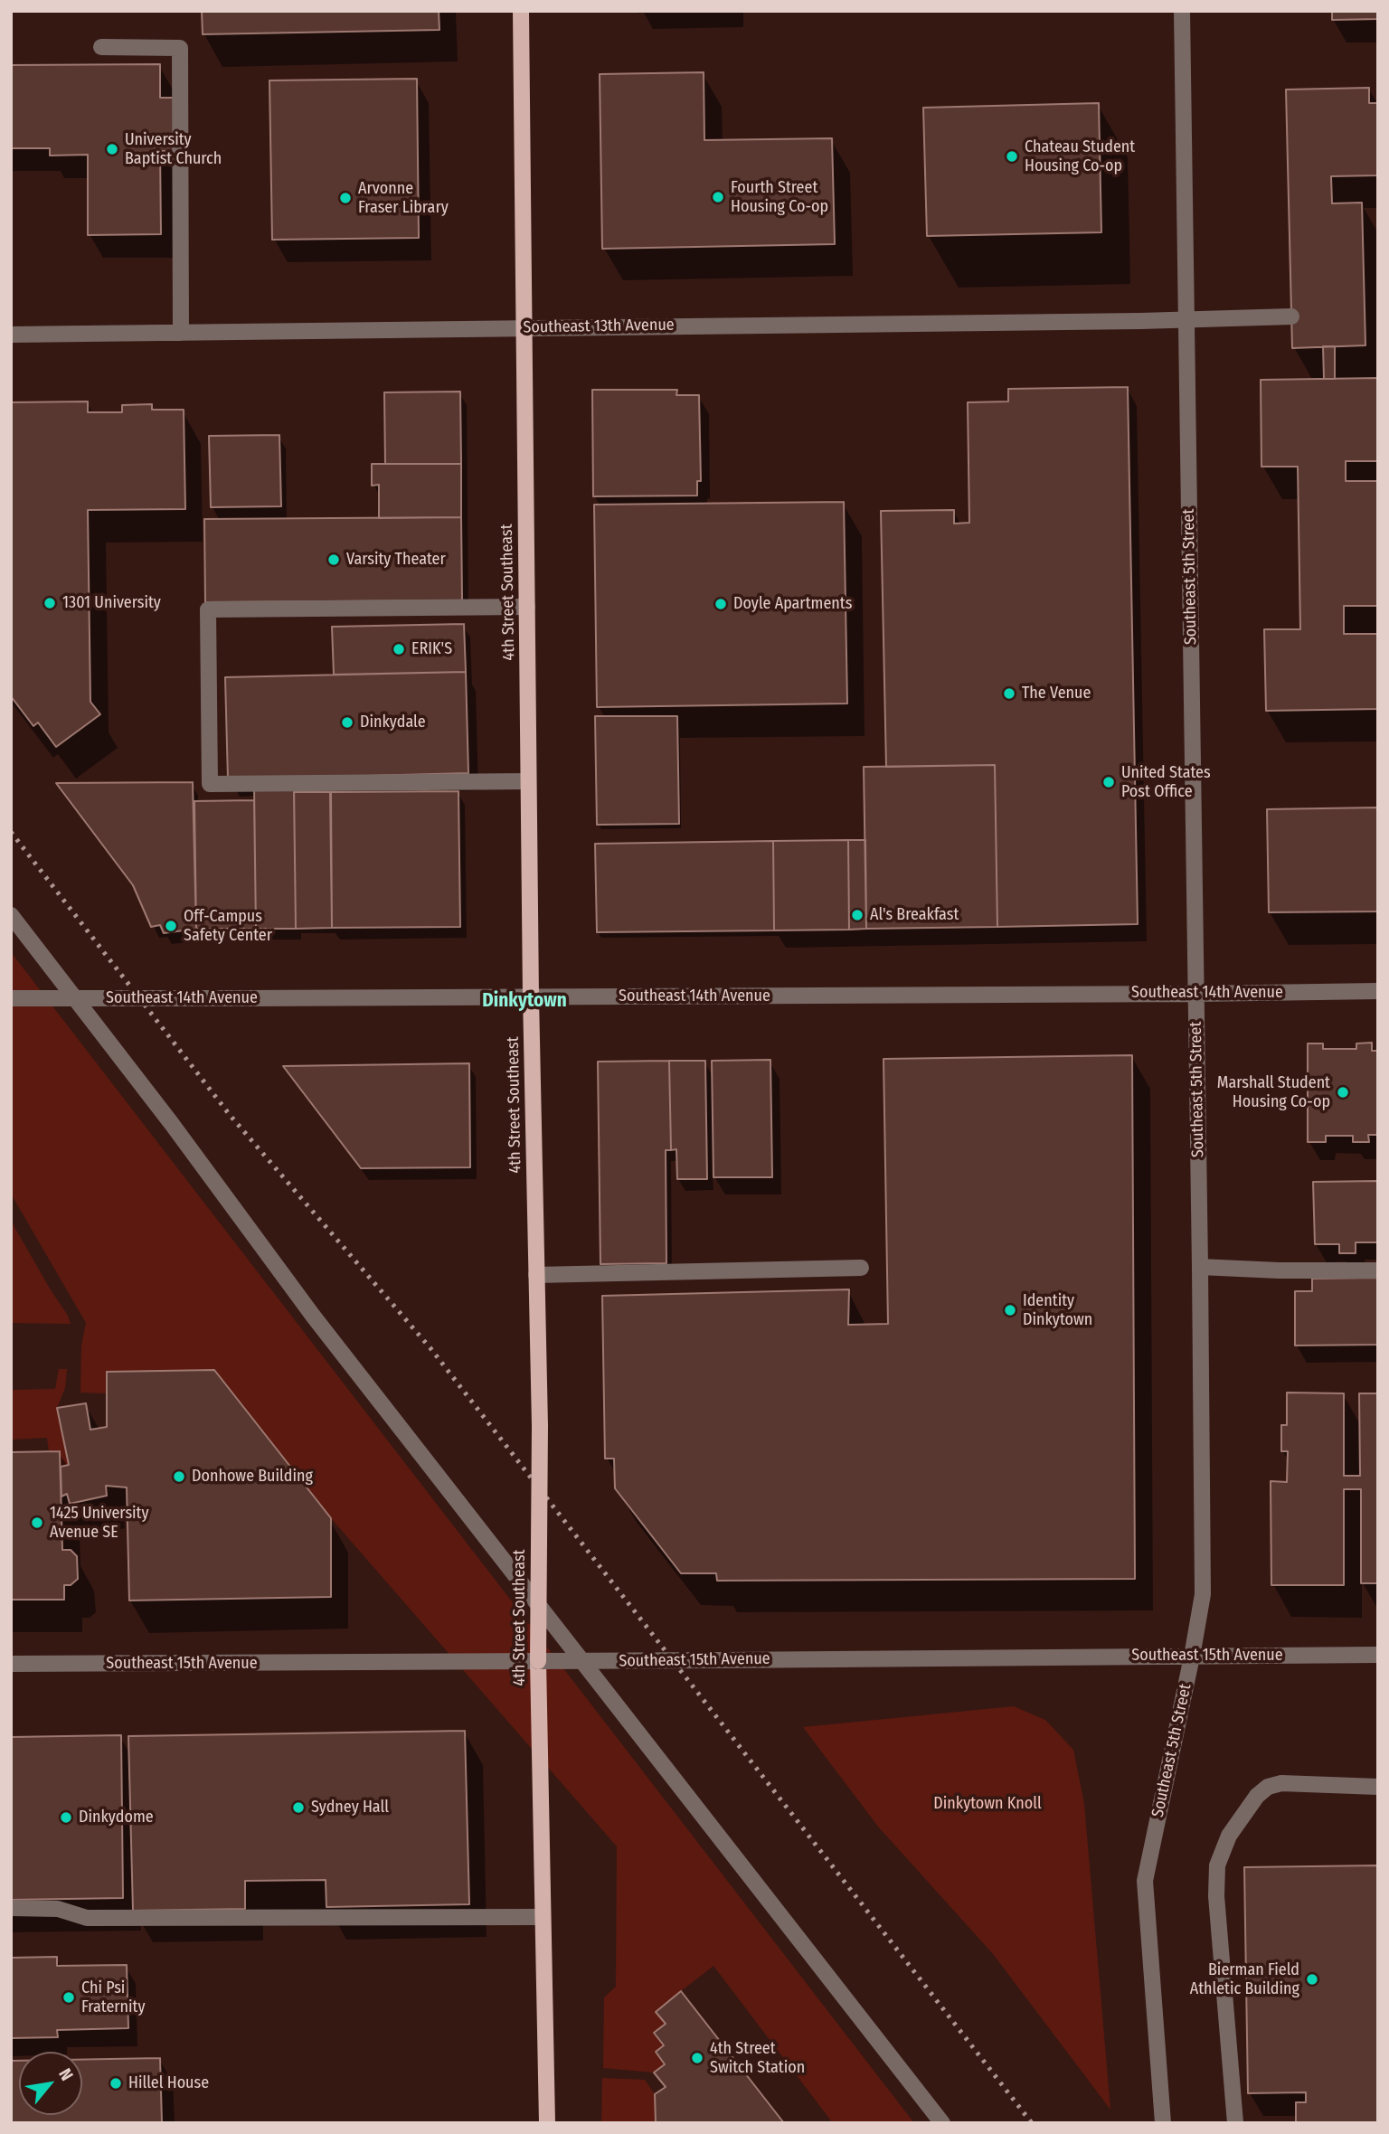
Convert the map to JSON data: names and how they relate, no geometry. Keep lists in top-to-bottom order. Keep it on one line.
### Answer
{"streets":{"main road":["4th Street Southeast"],"street":["Southeast 13th Avenue","Southeast 5th Street","Southeast 14th Avenue","Southeast 15th Avenue"]},"crossings":[["Southeast 13th Avenue","Southeast 5th Street"],["Southeast 13th Avenue","4th Street Southeast"],["Southeast 5th Street","Southeast 14th Avenue"],["Southeast 5th Street","Southeast 15th Avenue"],["4th Street Southeast","Southeast 14th Avenue"],["4th Street Southeast","Southeast 15th Avenue"]],"districts":["Dinkytown"],"parks":["Dinkytown Knoll"],"places":["University Baptist Church","Chateau Student Housing Co-op","Fourth Street Housing Co-op","Arvonne Fraser Library","Varsity Theater","1301 University","Doyle Apartments","ERIK'S","The Venue","Dinkydale","United States Post Office","Al's Breakfast","Off-Campus Safety Center","Marshall Student Housing Co-op","Identity Dinkytown","Donhowe Building","1425 University Avenue SE","Sydney Hall","Dinkydome","Bierman Field Athletic Building","Chi Psi Fraternity","4th Street Switch Station","Hillel House"],"north":"top right"}
